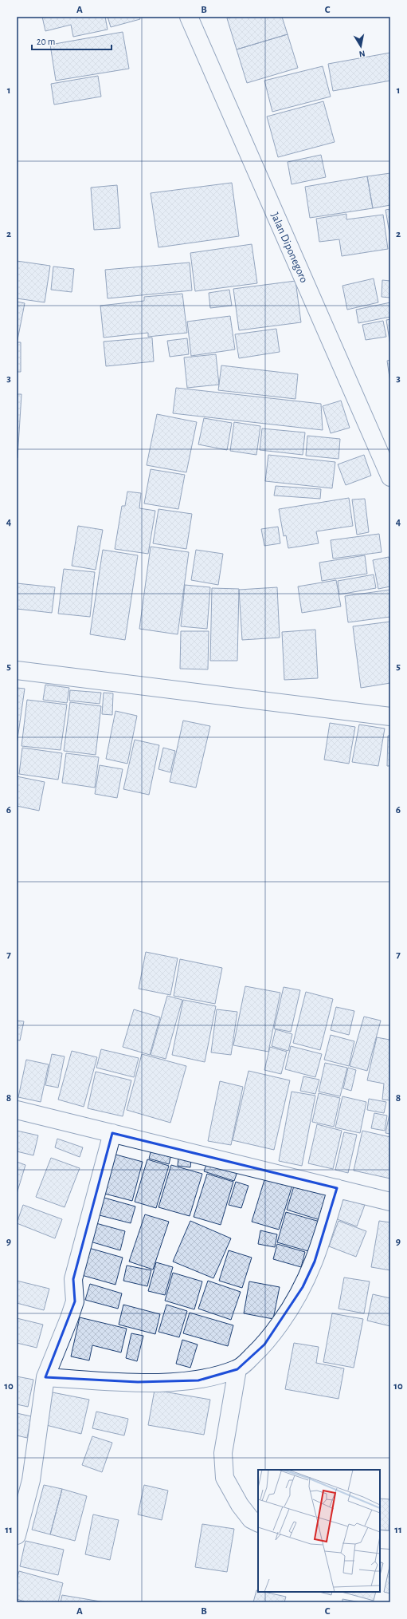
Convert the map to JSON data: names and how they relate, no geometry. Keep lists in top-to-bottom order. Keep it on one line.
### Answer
{"streets":{"street":["Jalan Diponegoro"]},"scale_bar":"20 m","north":"bottom","grid":{"columns":["A","B","C"],"rows":["1","2","3","4","5","6","7","8","9","10","11"]}}
